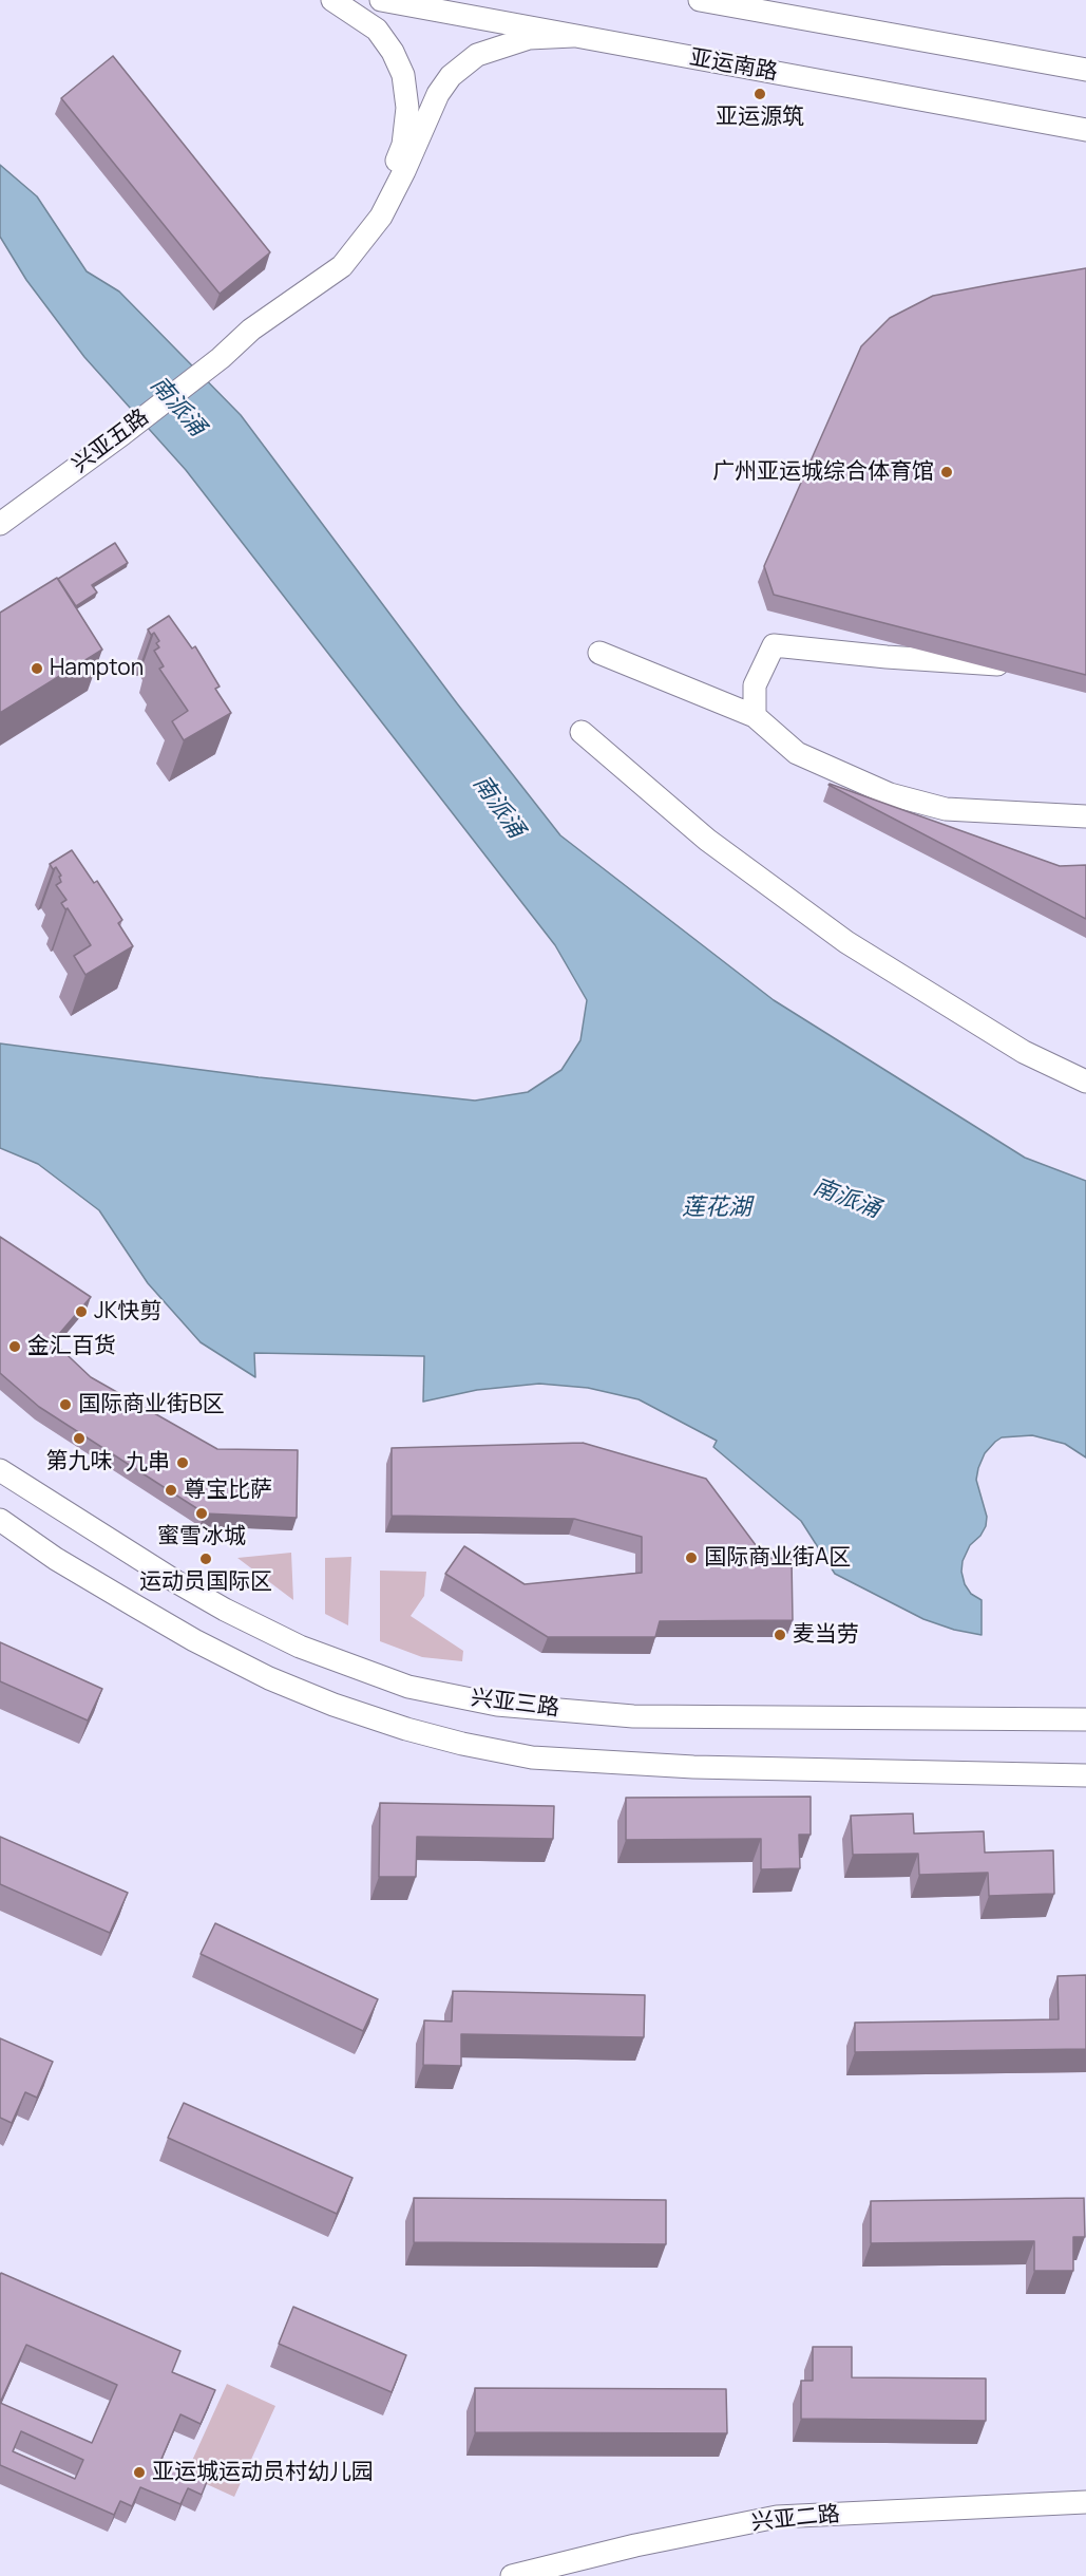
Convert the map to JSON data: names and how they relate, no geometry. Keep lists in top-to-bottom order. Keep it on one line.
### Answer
{"streets":{"street":["亚运南路","兴亚五路","兴亚三路","兴亚二路"]},"crossings":[["亚运南路","兴亚五路"]],"water":["南派涌","莲花湖"],"places":["亚运源筑","广州亚运城综合体育馆","Hampton","JK快剪","金汇百货","国际商业街B区","第九味","九串","尊宝比萨","蜜雪冰城","国际商业街A区","运动员国际区","麦当劳","亚运城运动员村幼儿园"]}
